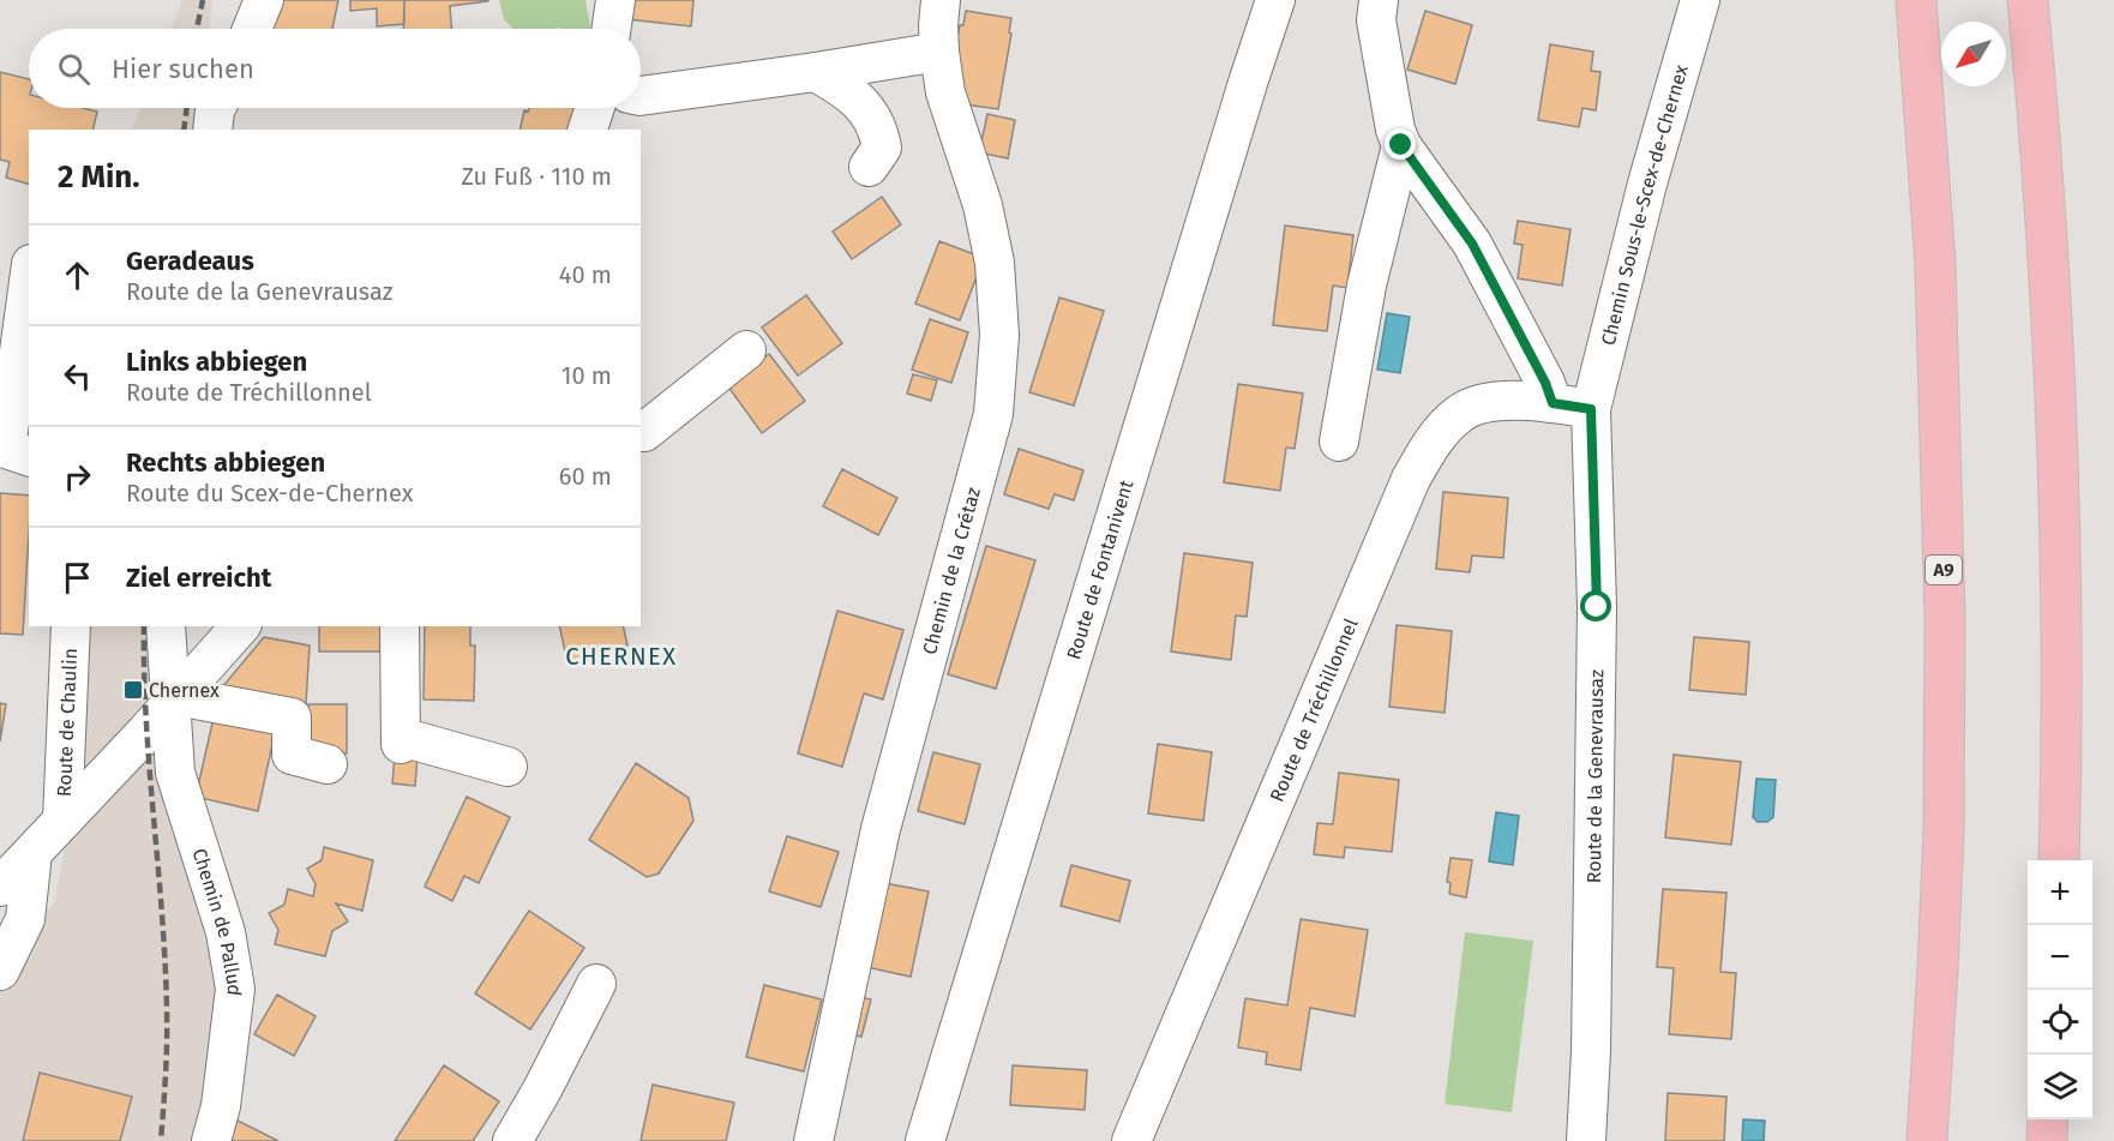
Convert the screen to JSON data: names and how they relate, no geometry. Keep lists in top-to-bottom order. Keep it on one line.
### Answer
{"streets":{"highway":["A9"],"street":["Chemin Sous-le-Scex-de-Chernex","Route de Fontanivent","Chemin de la Crétaz","Route de Tréchillonnel","Route de Chaulin","Route de la Genevrausaz","Chemin de Pallud"]},"crossings":[["Chemin Sous-le-Scex-de-Chernex","Route de Tréchillonnel"],["Chemin Sous-le-Scex-de-Chernex","Route de la Genevrausaz"],["Route de Tréchillonnel","Route de la Genevrausaz"],["Route de Chaulin","Chemin de Pallud"]],"districts":["CHERNEX"],"places":{"transit":["Chernex"]},"north":"bottom left","page":{"search":"Hier suchen","heading":["2 Min.","Zu Fuß · 110 m"],"list":[["Geradeaus","Route de la Genevrausaz","40 m"],["Links abbiegen","Route de Tréchillonnel","10 m"],["Rechts abbiegen","Route du Scex-de-Chernex","60 m"],"Ziel erreicht"],"map_buttons":["+","−"]}}
